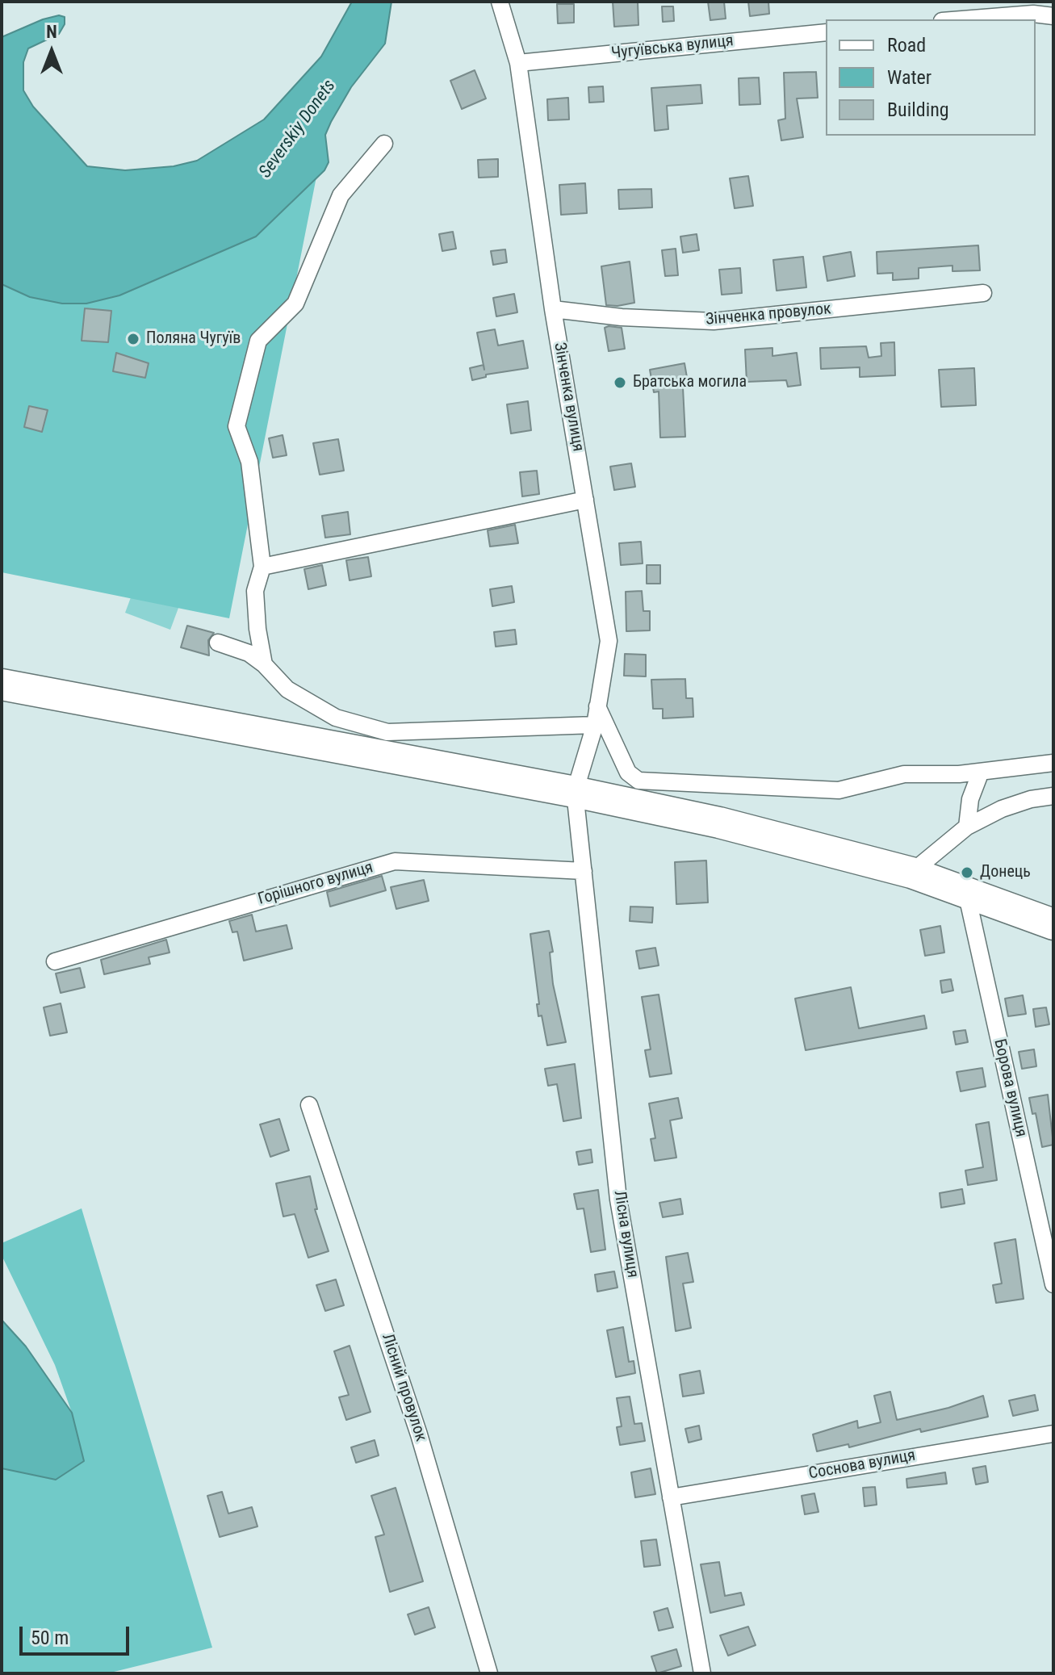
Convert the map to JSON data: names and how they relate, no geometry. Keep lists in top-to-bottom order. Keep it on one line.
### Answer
{"streets":{"street":["Чугуївська вулиця","Зінченка провулок","Зінченка вулиця","Горішного вулиця","Борова вулиця","Лісна вулиця","Лісний провулок","Соснова вулиця"]},"crossings":[["Чугуївська вулиця","Зінченка вулиця"],["Зінченка провулок","Зінченка вулиця"],["Зінченка вулиця","Лісна вулиця"],["Горішного вулиця","Лісна вулиця"],["Лісна вулиця","Соснова вулиця"]],"water":["Severskiy Donets"],"places":["Поляна Чугуїв","Братська могила","Донець"],"legend":["Road","Water","Building"],"scale_bar":"50 m","north":"top"}
